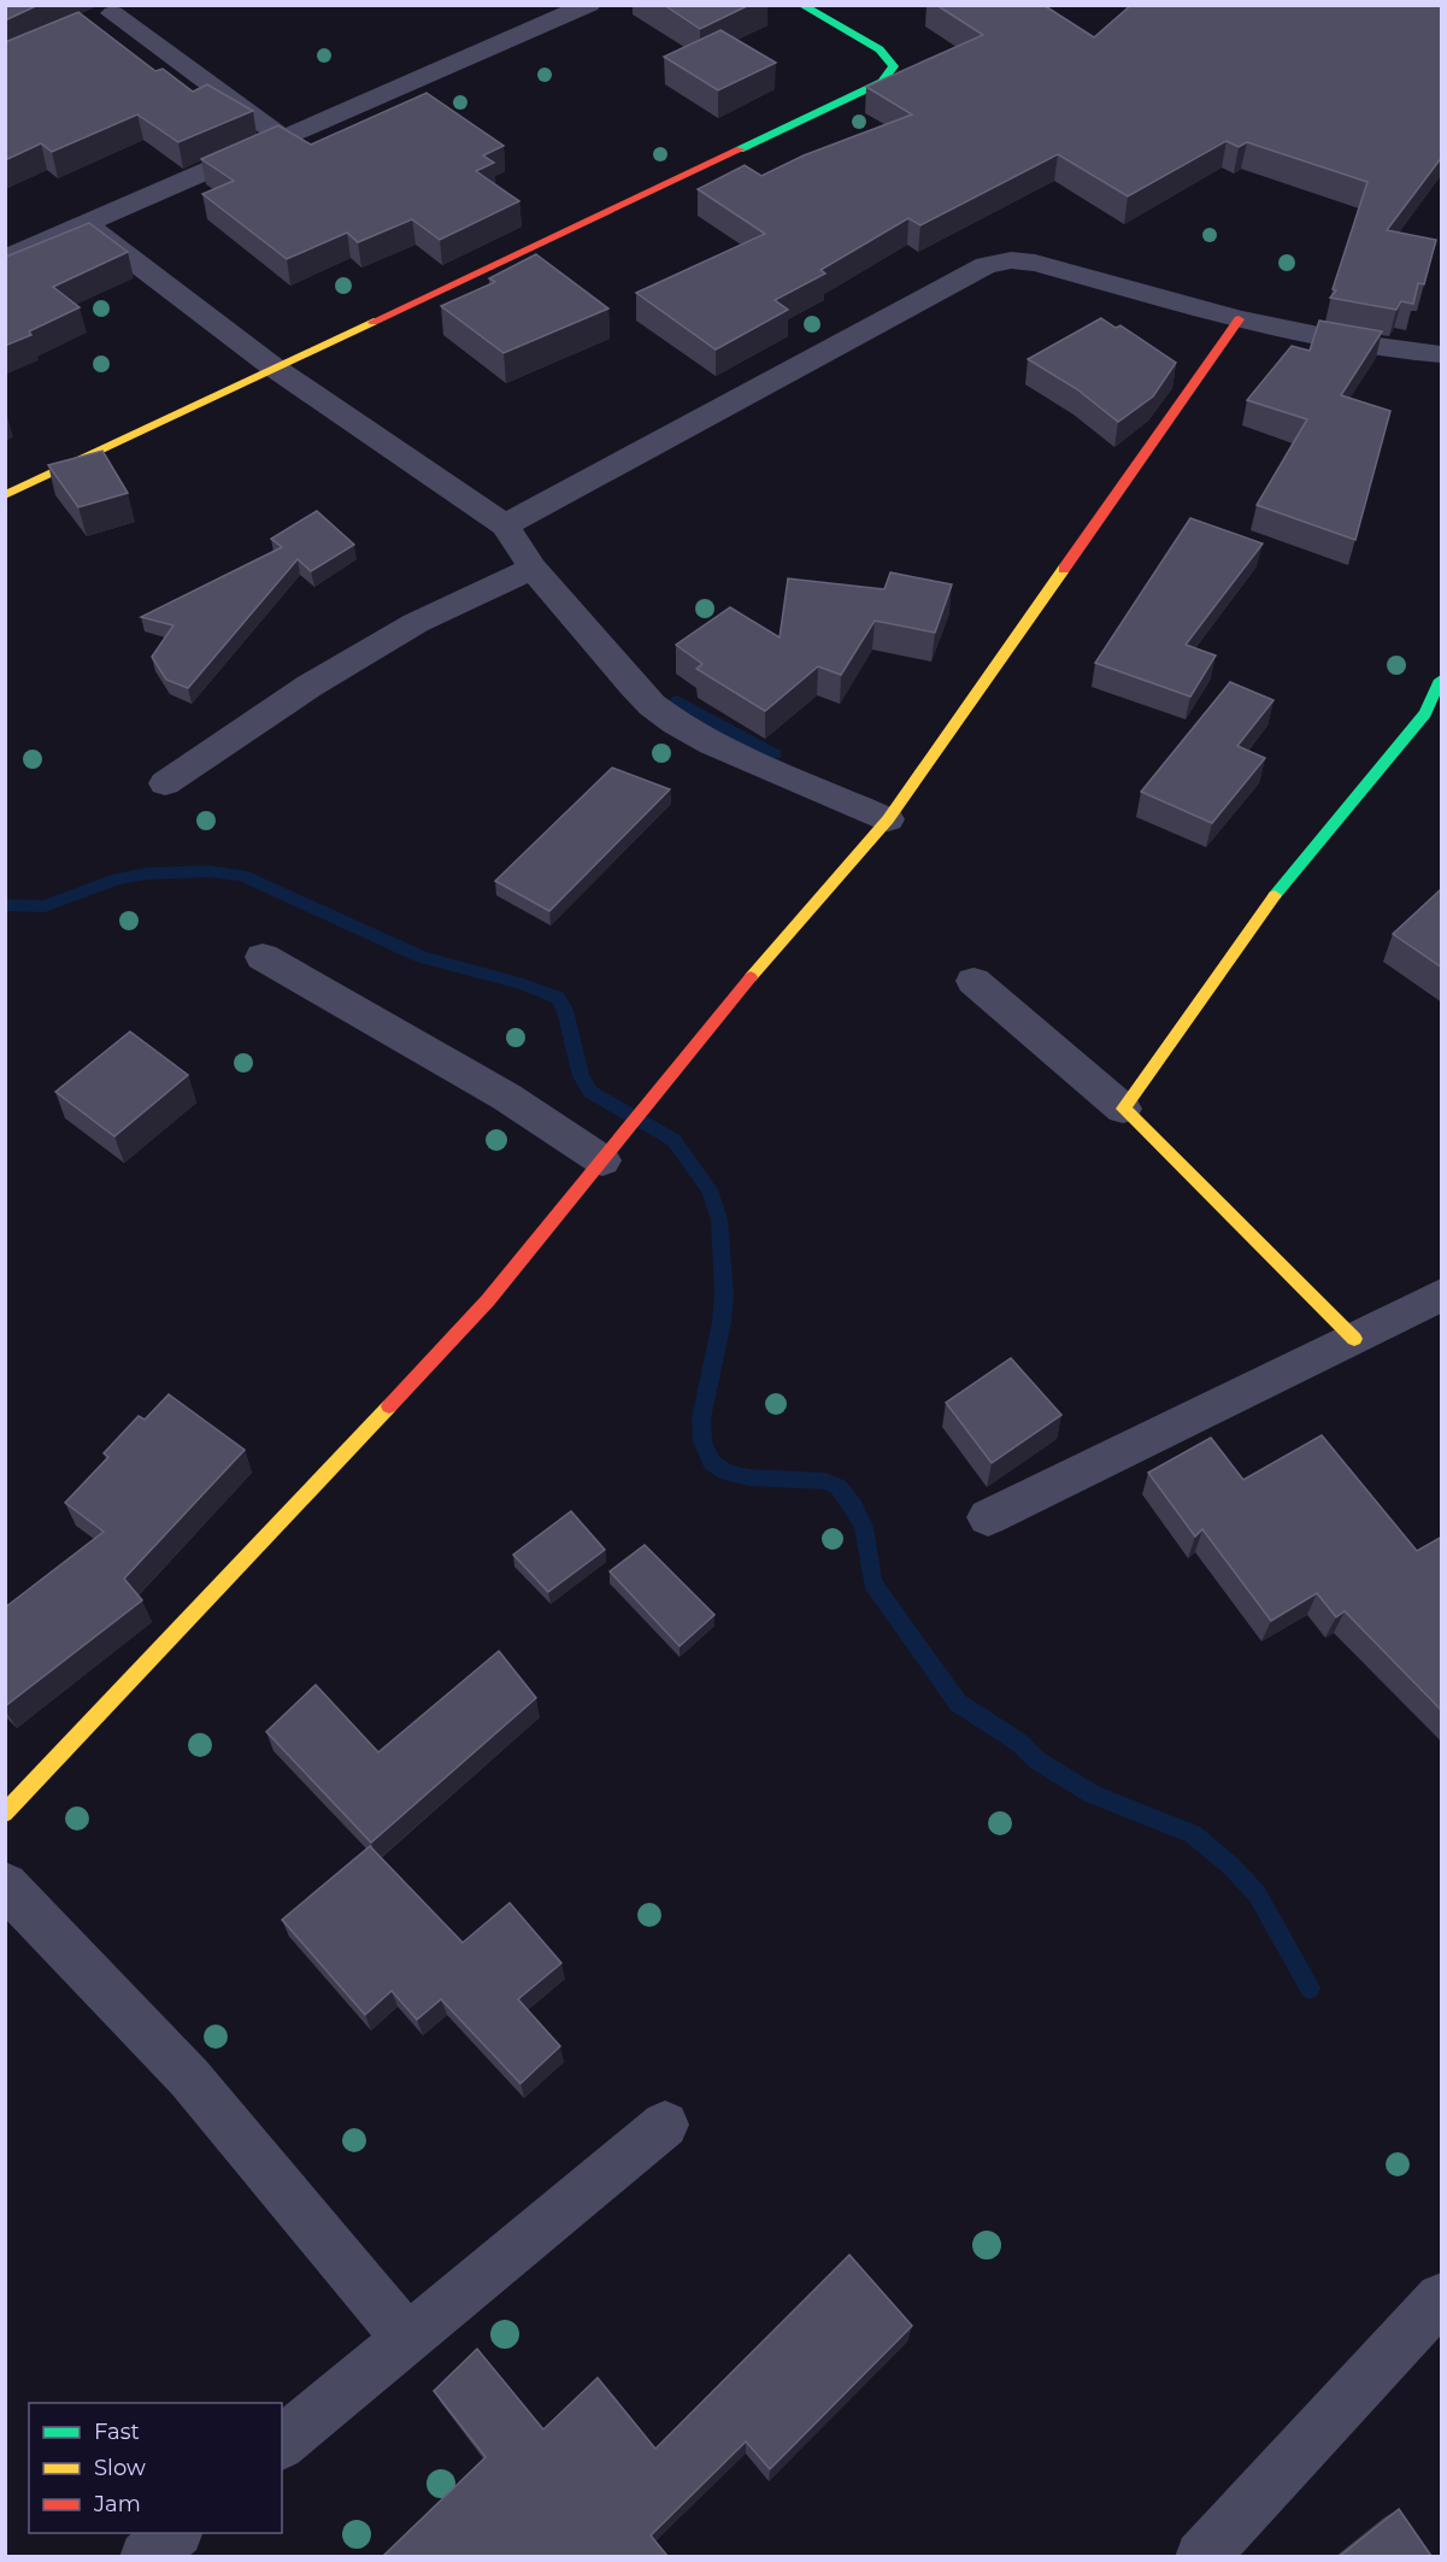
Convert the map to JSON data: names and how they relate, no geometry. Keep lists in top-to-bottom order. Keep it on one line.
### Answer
{"legend":["Fast","Slow","Jam"]}
